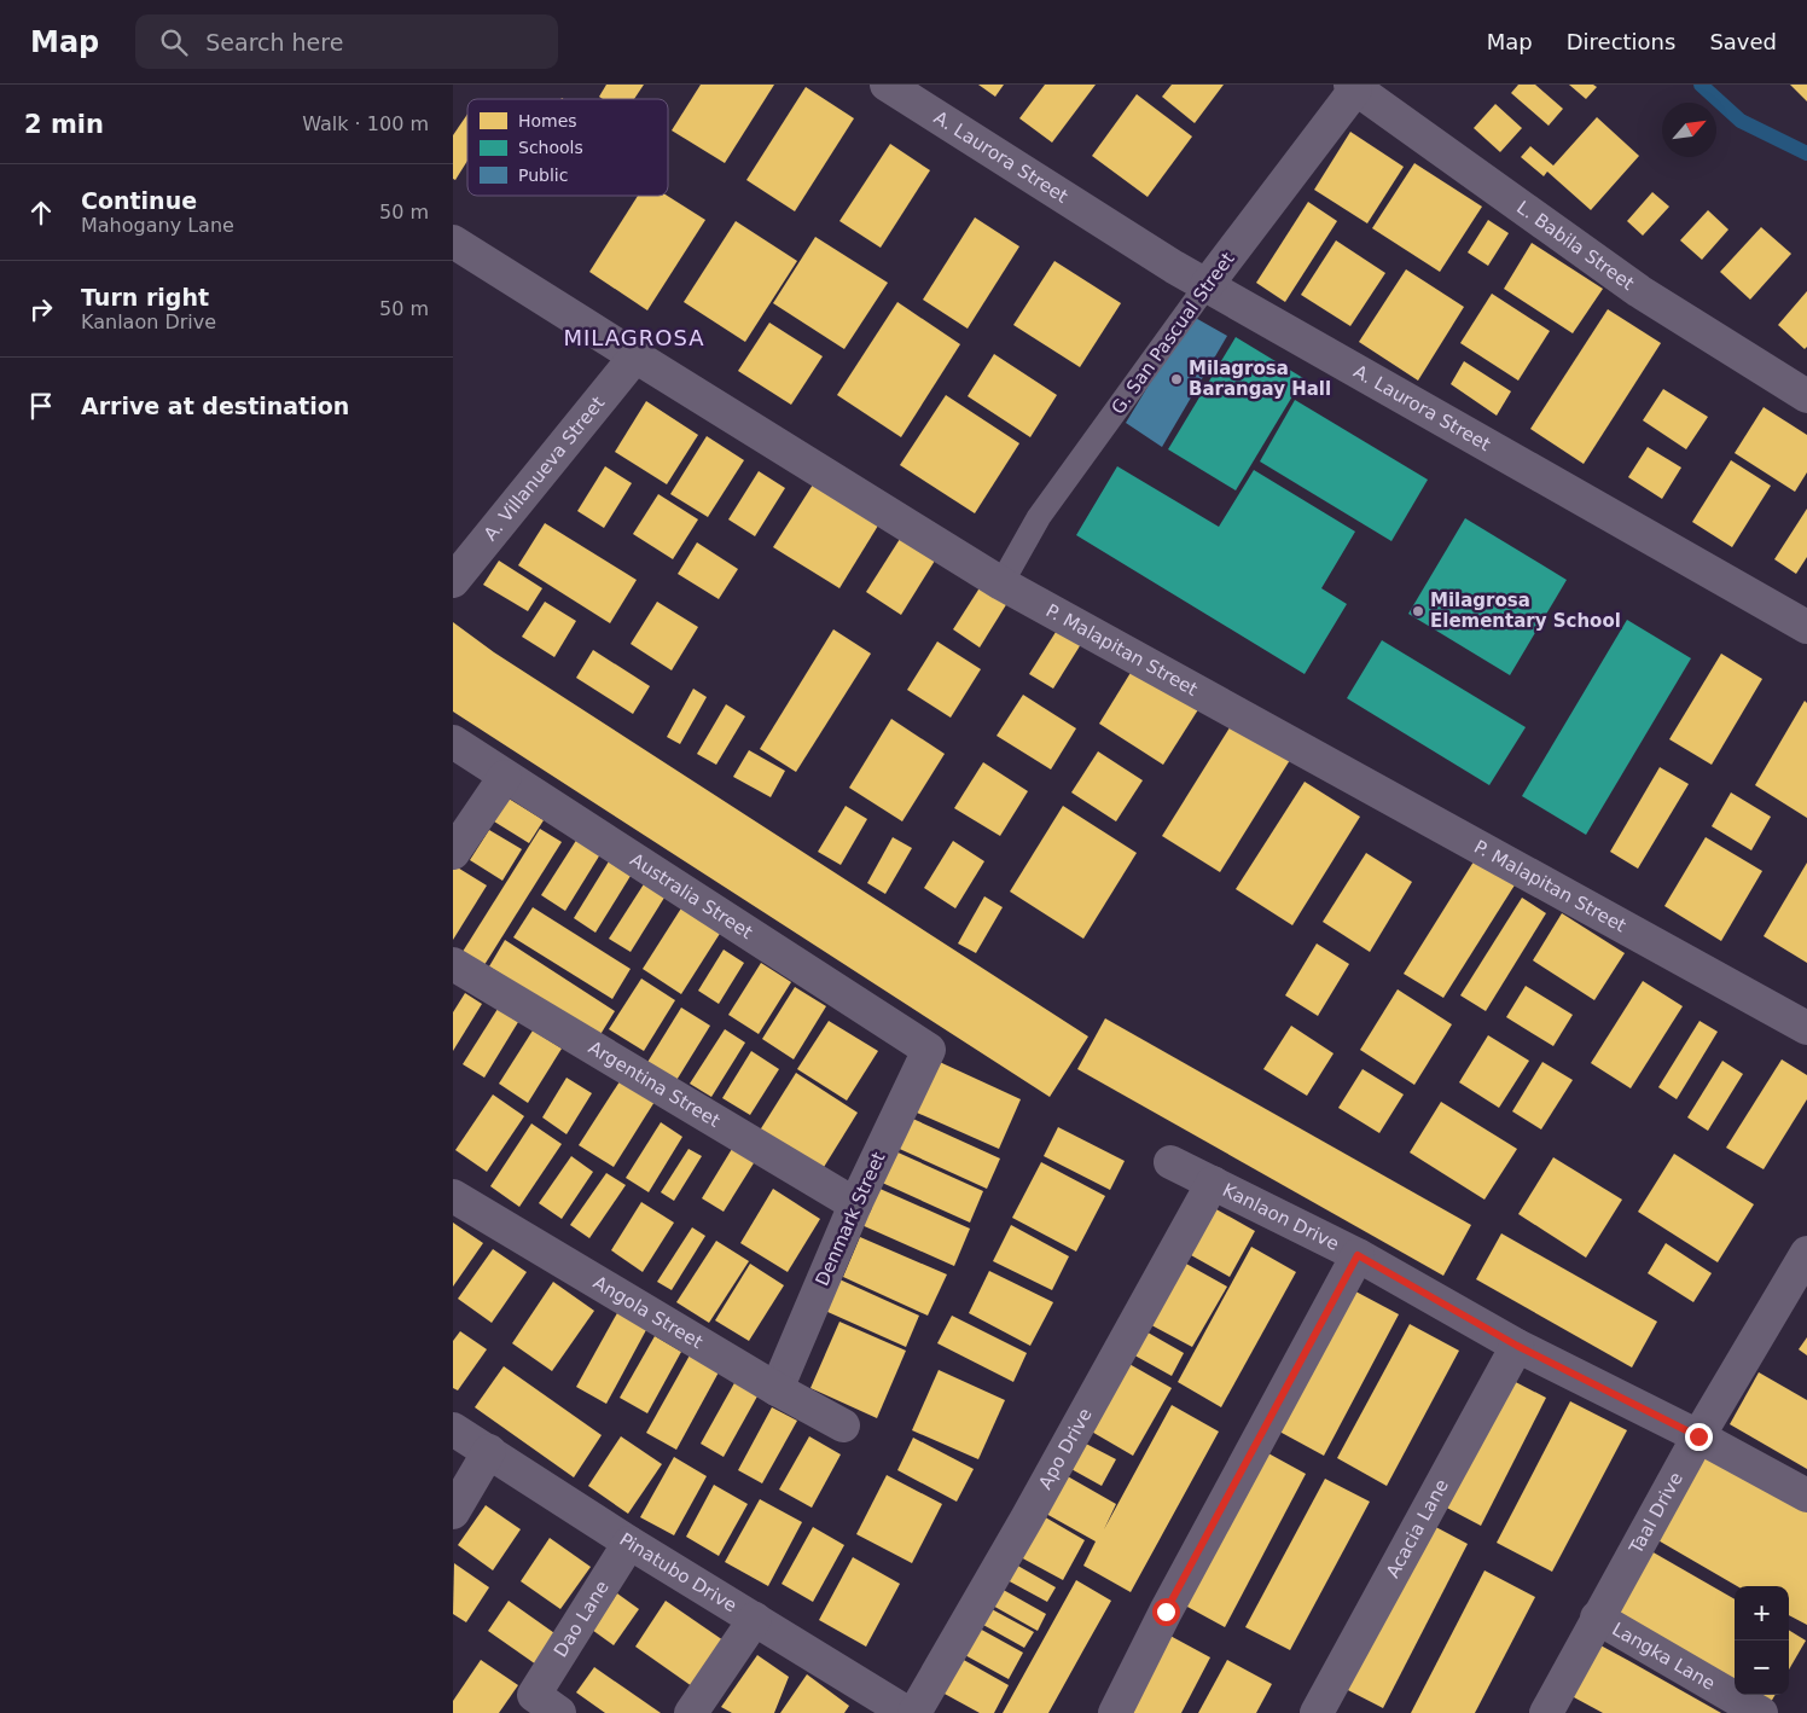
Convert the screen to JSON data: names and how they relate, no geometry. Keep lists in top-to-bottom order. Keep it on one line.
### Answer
{"streets":{"street":["A. Laurora Street","L. Babila Street","G. San Pascual Street","A. Villanueva Street","P. Malapitan Street","Australia Street","Argentina Street","Kanlaon Drive","Denmark Street","Angola Street","Apo Drive","Taal Drive","Acacia Lane","Pinatubo Drive","Dao Lane","Langka Lane"]},"crossings":[["A. Laurora Street","G. San Pascual Street"],["L. Babila Street","G. San Pascual Street"],["G. San Pascual Street","P. Malapitan Street"],["A. Villanueva Street","P. Malapitan Street"],["Australia Street","Denmark Street"],["Argentina Street","Denmark Street"],["Kanlaon Drive","Apo Drive"],["Kanlaon Drive","Taal Drive"],["Kanlaon Drive","Acacia Lane"],["Denmark Street","Angola Street"],["Taal Drive","Langka Lane"],["Pinatubo Drive","Dao Lane"]],"districts":["MILAGROSA"],"places":["Milagrosa Barangay Hall","Milagrosa Elementary School"],"legend":["Homes","Schools","Public"],"north":"top right","page":{"header":"Map","search":"Search here","nav":["Map","Directions","Saved"],"heading":["2 min","Walk · 100 m"],"list":[["Continue","Mahogany Lane","50 m"],["Turn right","Kanlaon Drive","50 m"],"Arrive at destination"],"map_buttons":["+","−"]}}
